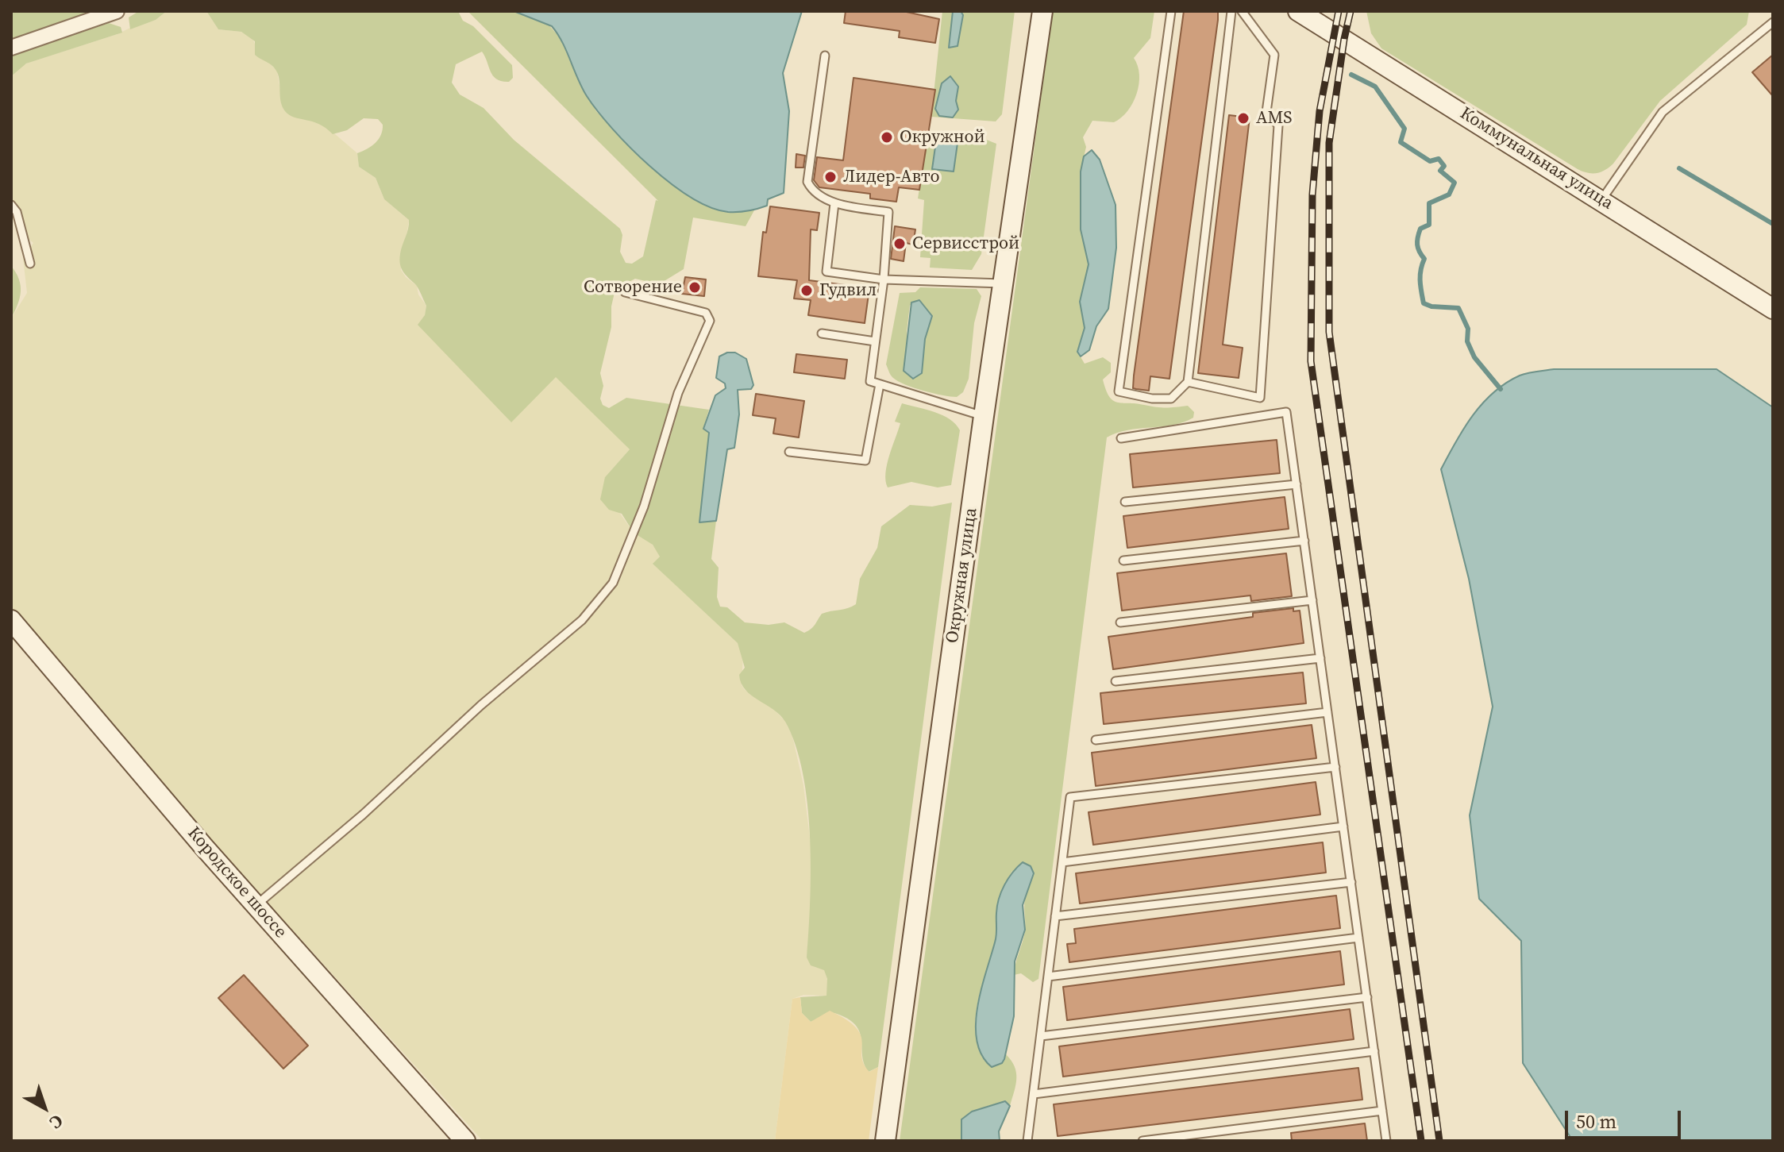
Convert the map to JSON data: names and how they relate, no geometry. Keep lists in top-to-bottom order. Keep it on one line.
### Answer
{"streets":{"main road":["Коммунальная улица","Окружная улица","Кородское шоссе"]},"places":["AMS","Окружной","Лидер-Авто","Сервисстрой","Сотворение","Гудвил"],"scale_bar":"50 m","north":"bottom right"}
